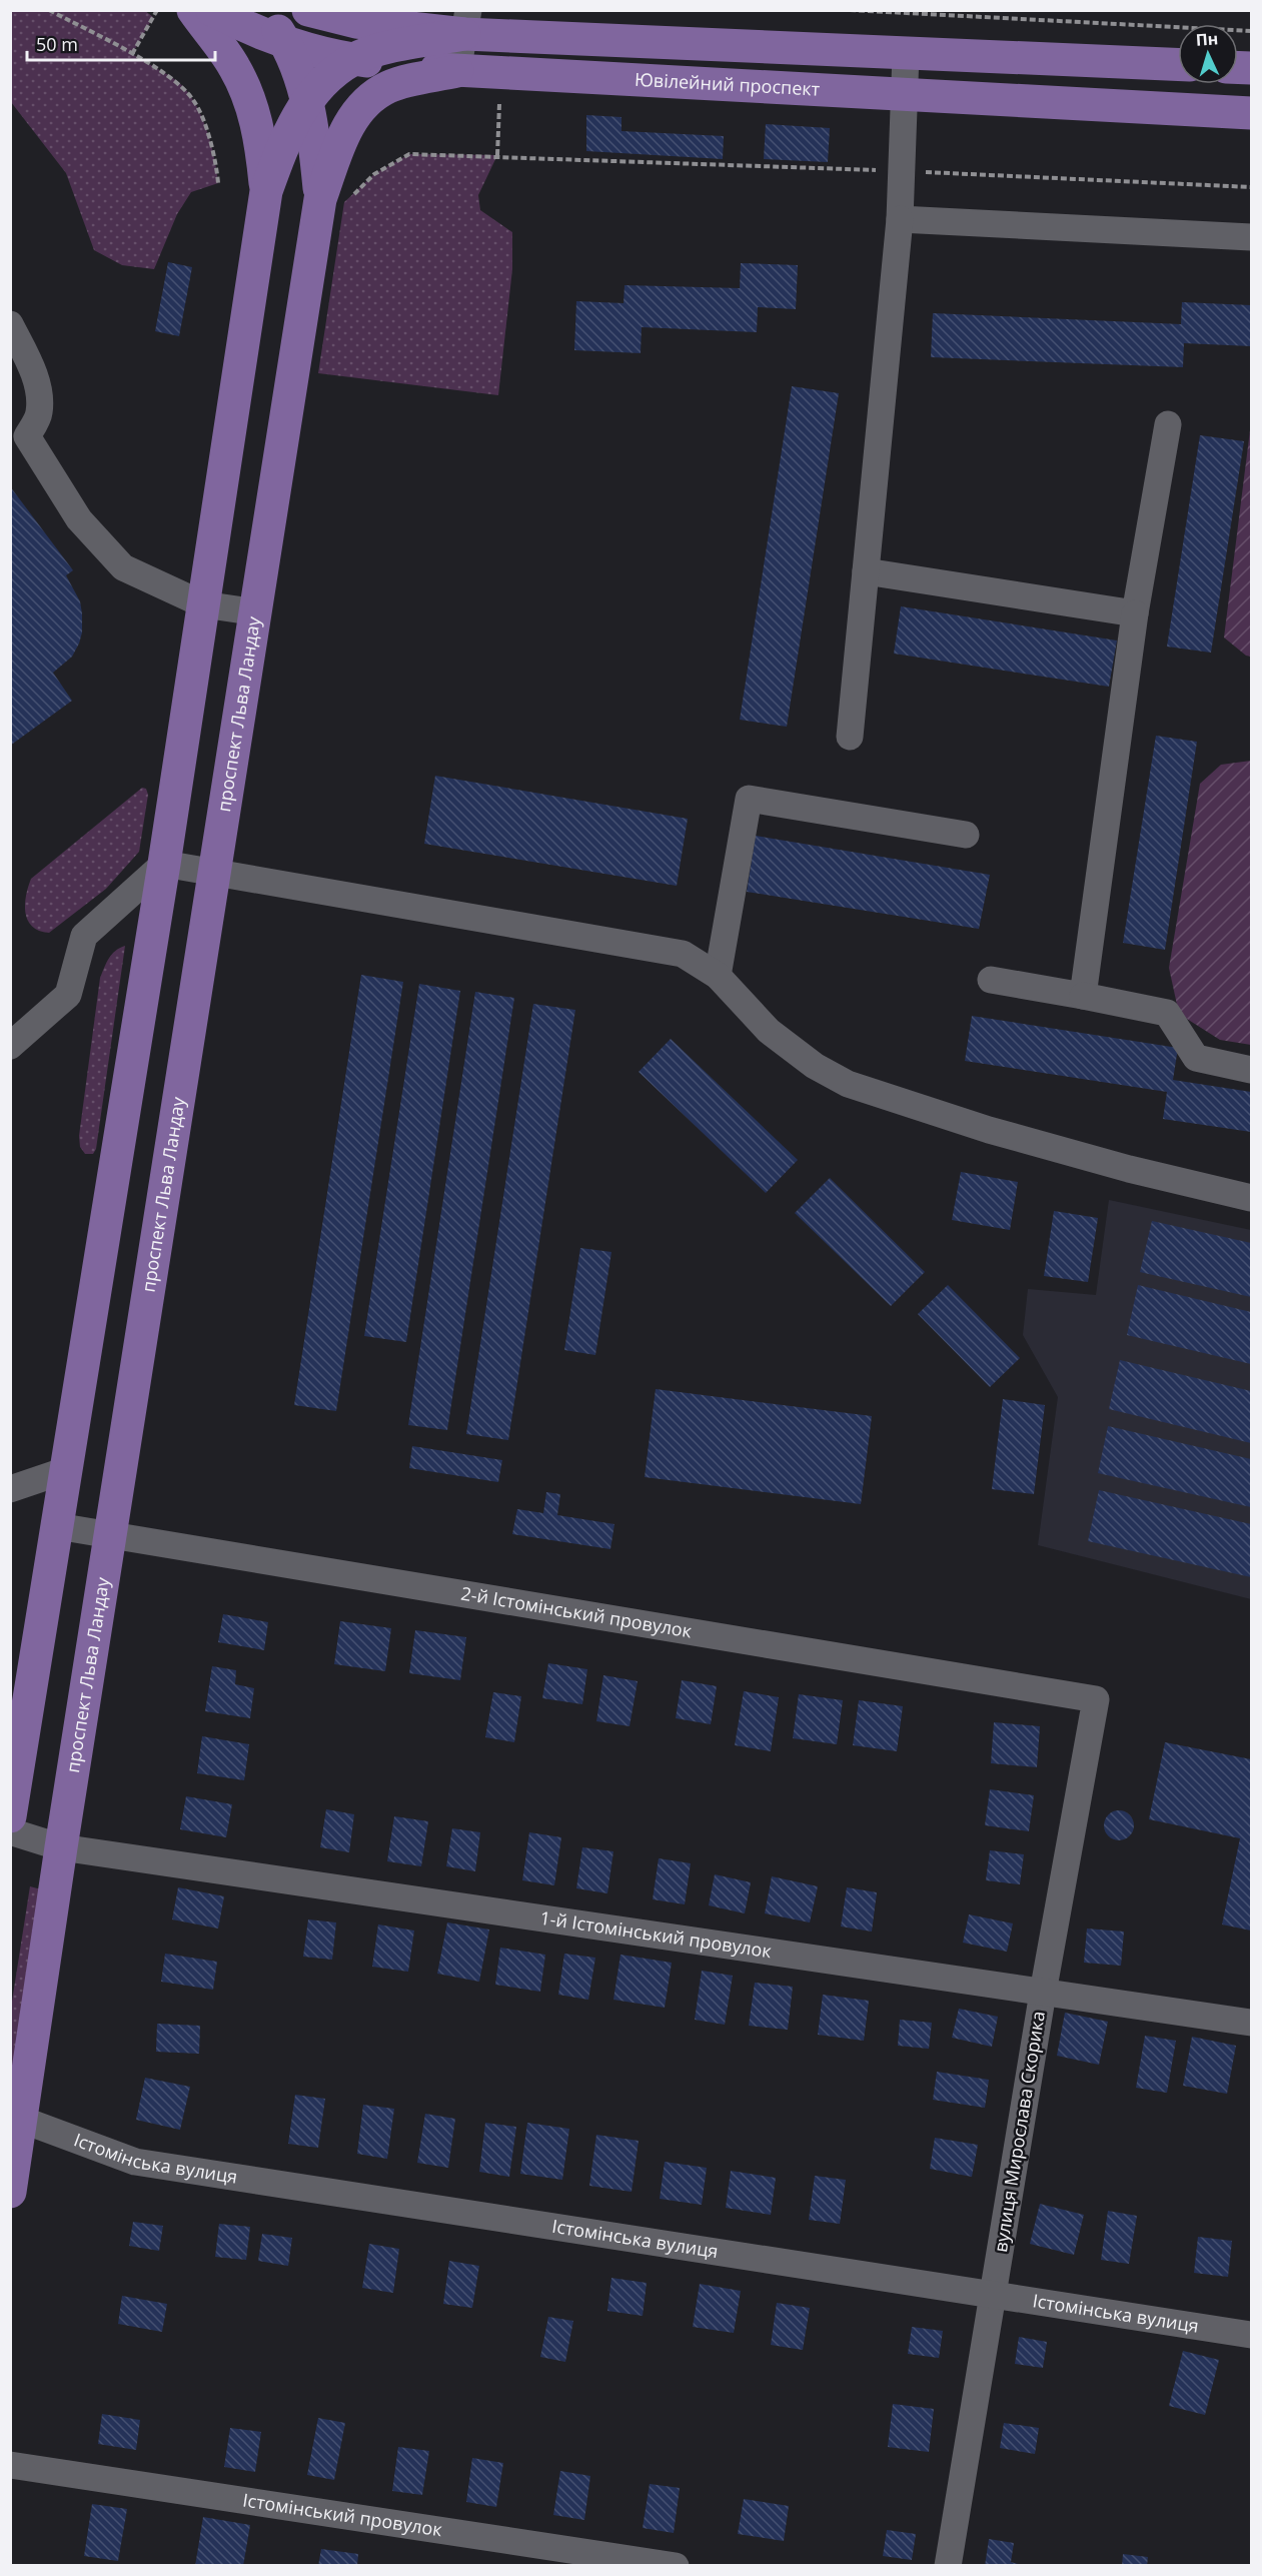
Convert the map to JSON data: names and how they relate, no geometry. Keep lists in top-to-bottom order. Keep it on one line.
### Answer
{"streets":{"main road":["Ювілейний проспект","проспект Льва Ландау"],"street":["2-й Істомінський провулок","1-й Істомінський провулок","вулиця Мирослава Скорика","Істомінська вулиця","Істомінський провулок"]},"crossings":[["проспект Льва Ландау","2-й Істомінський провулок"],["проспект Льва Ландау","1-й Істомінський провулок"],["проспект Льва Ландау","Істомінська вулиця"],["2-й Істомінський провулок","вулиця Мирослава Скорика"],["1-й Істомінський провулок","вулиця Мирослава Скорика"],["вулиця Мирослава Скорика","Істомінська вулиця"]],"scale_bar":"50 m","north":"top"}
